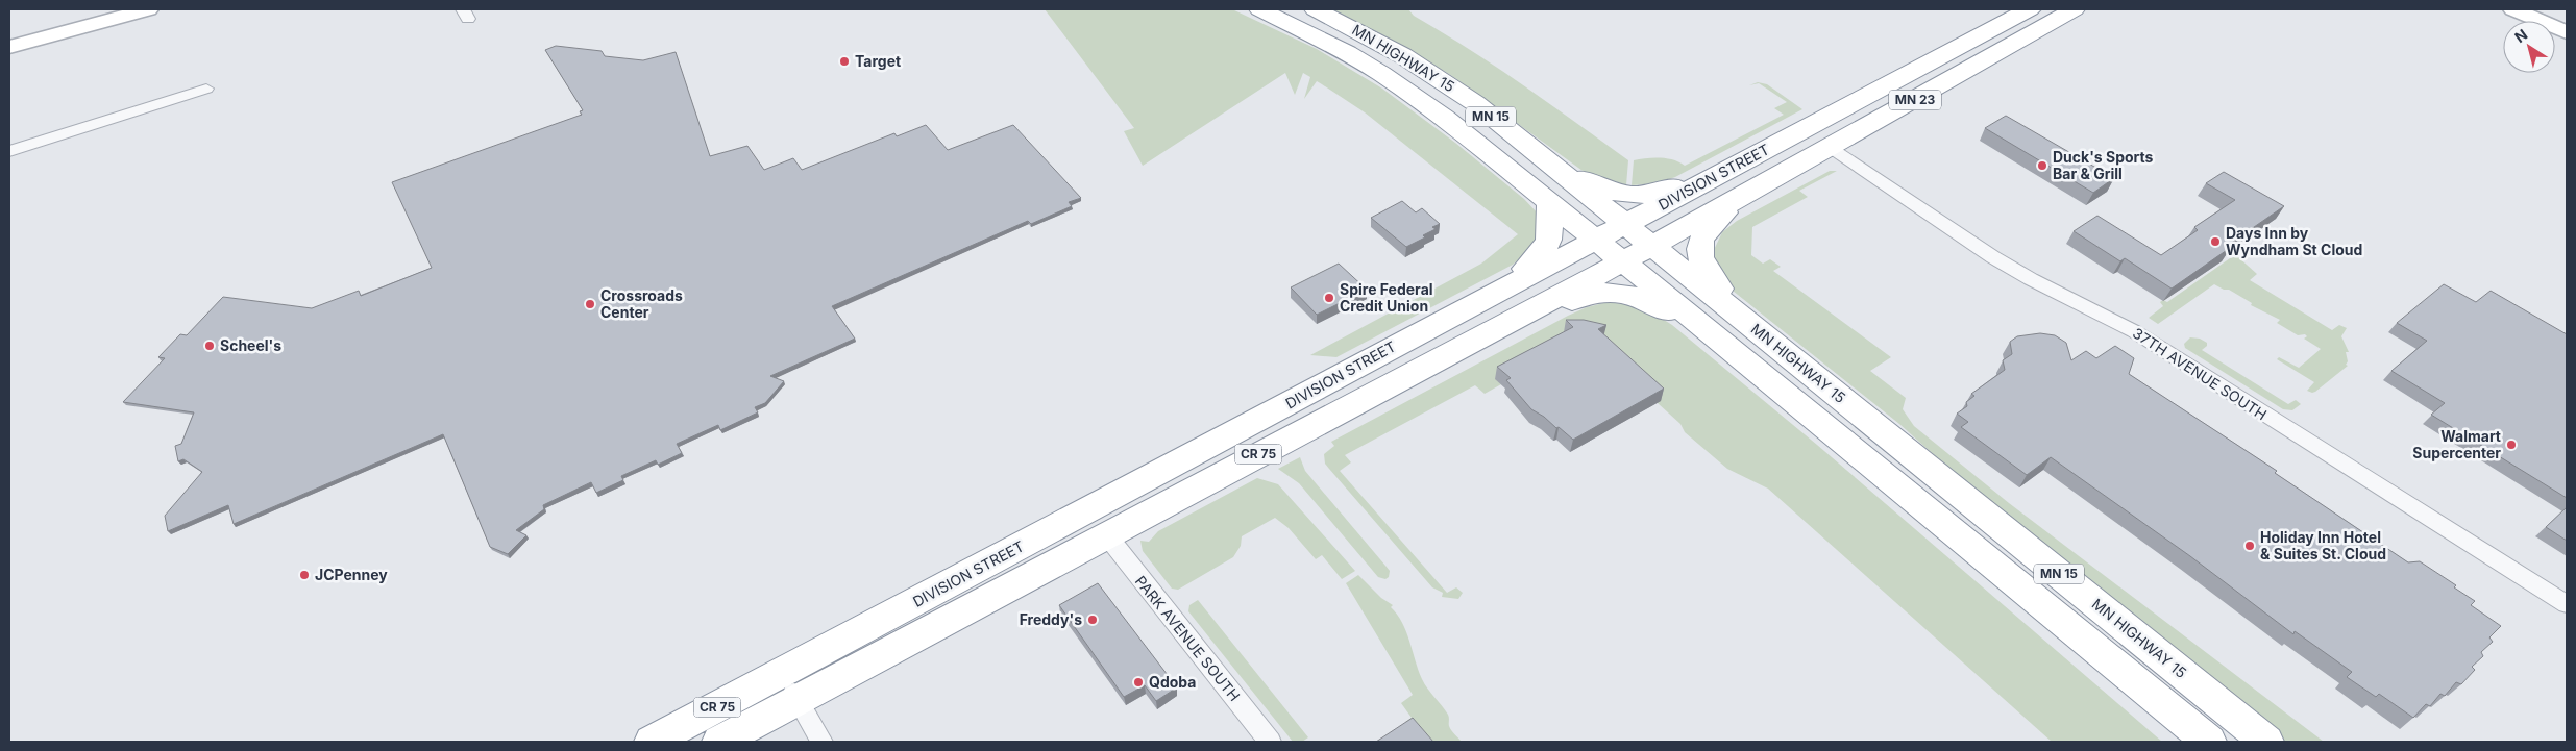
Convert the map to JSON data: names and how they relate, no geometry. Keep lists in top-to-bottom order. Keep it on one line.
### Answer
{"streets":{"highway":["MN HIGHWAY 15","MN 23","MN 15","DIVISION STREET","CR 75"],"street":["37TH AVENUE SOUTH","PARK AVENUE SOUTH"]},"crossings":[["MN HIGHWAY 15","DIVISION STREET"],["DIVISION STREET","37TH AVENUE SOUTH"],["DIVISION STREET","PARK AVENUE SOUTH"]],"places":["Target","Duck's Sports Bar & Grill","Days Inn by Wyndham St Cloud","Spire Federal Credit Union","Crossroads Center","Scheel's","Walmart Supercenter","Holiday Inn Hotel & Suites St. Cloud","JCPenney","Freddy's","Qdoba"],"north":"top left"}
